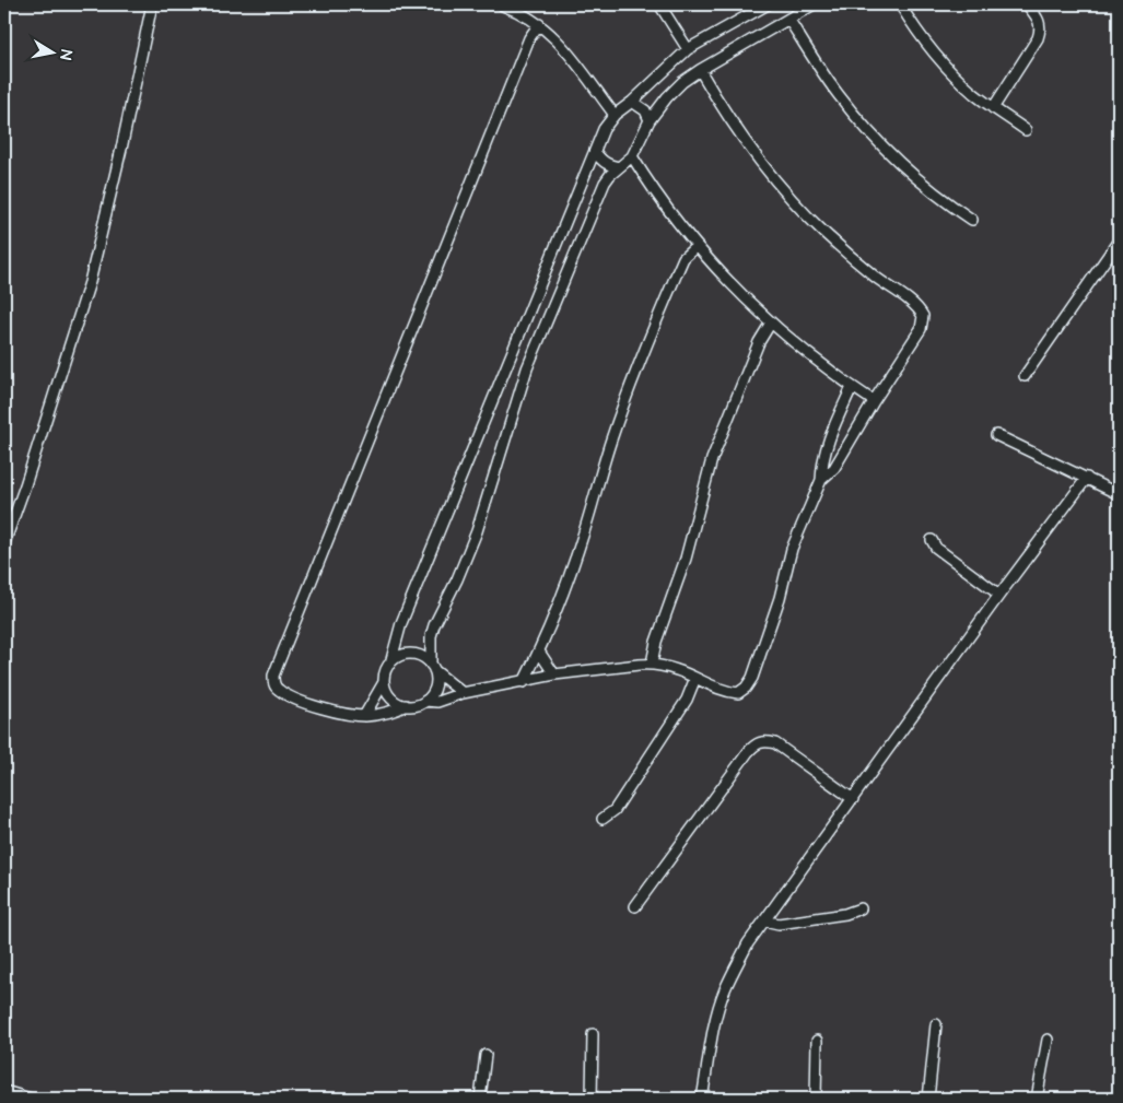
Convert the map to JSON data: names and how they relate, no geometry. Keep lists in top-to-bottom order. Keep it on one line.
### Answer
{"north":"right"}
